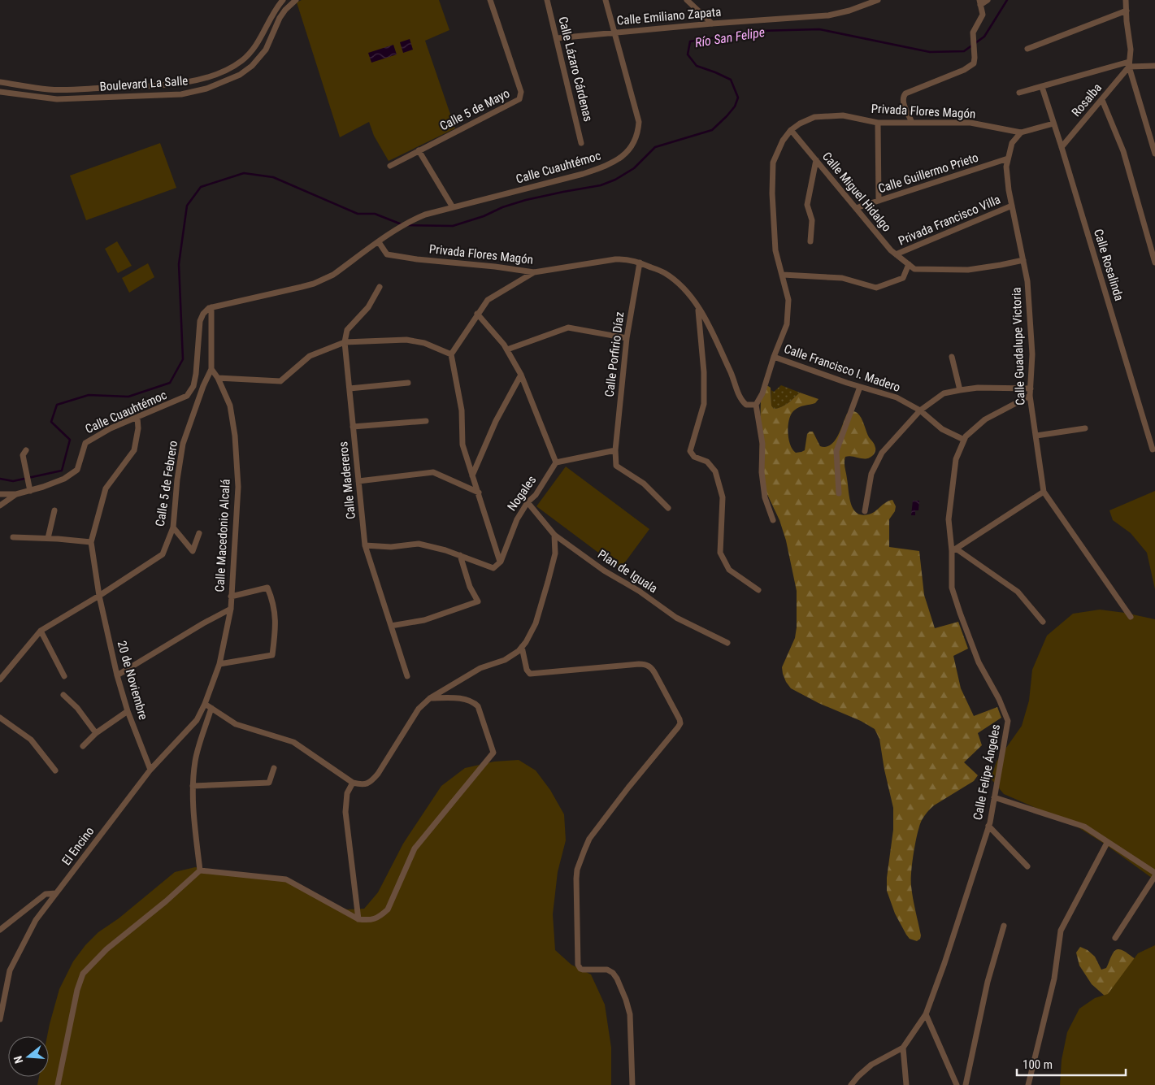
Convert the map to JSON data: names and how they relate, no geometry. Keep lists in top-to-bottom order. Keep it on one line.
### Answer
{"streets":{"street":["Calle Emiliano Zapata","Calle Lázaro Cárdenas","Boulevard La Salle","Rosalba","Calle 5 de Mayo","Privada Flores Magón","Calle Cuauhtémoc","Calle Guillermo Prieto","Calle Miguel Hidalgo","Privada Francisco Villa","Calle Rosalinda","Calle Guadalupe Victoria","Calle Porfirio Díaz","Calle Francisco I. Madero","Calle Madereros","Calle 5 de Febrero","Nogales","Calle Macedonio Alcalá","Plan de Iguala","20 de Noviembre","Calle Felipe Ángeles","El Encino"]},"crossings":[["Calle Emiliano Zapata","Calle Lázaro Cárdenas"],["Calle Emiliano Zapata","Calle Cuauhtémoc"],["Rosalba","Calle Rosalinda"],["Privada Flores Magón","Calle Cuauhtémoc"],["Privada Flores Magón","Calle Miguel Hidalgo"],["Privada Flores Magón","Calle Rosalinda"],["Privada Flores Magón","Calle Guadalupe Victoria"],["Privada Flores Magón","Calle Porfirio Díaz"],["Privada Flores Magón","Calle Francisco I. Madero"],["Calle Guillermo Prieto","Calle Miguel Hidalgo"],["Calle Guillermo Prieto","Calle Guadalupe Victoria"],["Calle Miguel Hidalgo","Privada Francisco Villa"],["Calle Miguel Hidalgo","Calle Guadalupe Victoria"],["Privada Francisco Villa","Calle Guadalupe Victoria"],["Calle Guadalupe Victoria","Calle Felipe Ángeles"],["Calle Francisco I. Madero","Calle Felipe Ángeles"],["Calle 5 de Febrero","Calle Macedonio Alcalá"],["Calle 5 de Febrero","20 de Noviembre"],["Nogales","Plan de Iguala"],["Calle Macedonio Alcalá","El Encino"],["20 de Noviembre","El Encino"]],"water":["Río San Felipe"],"scale_bar":"100 m","north":"left"}
